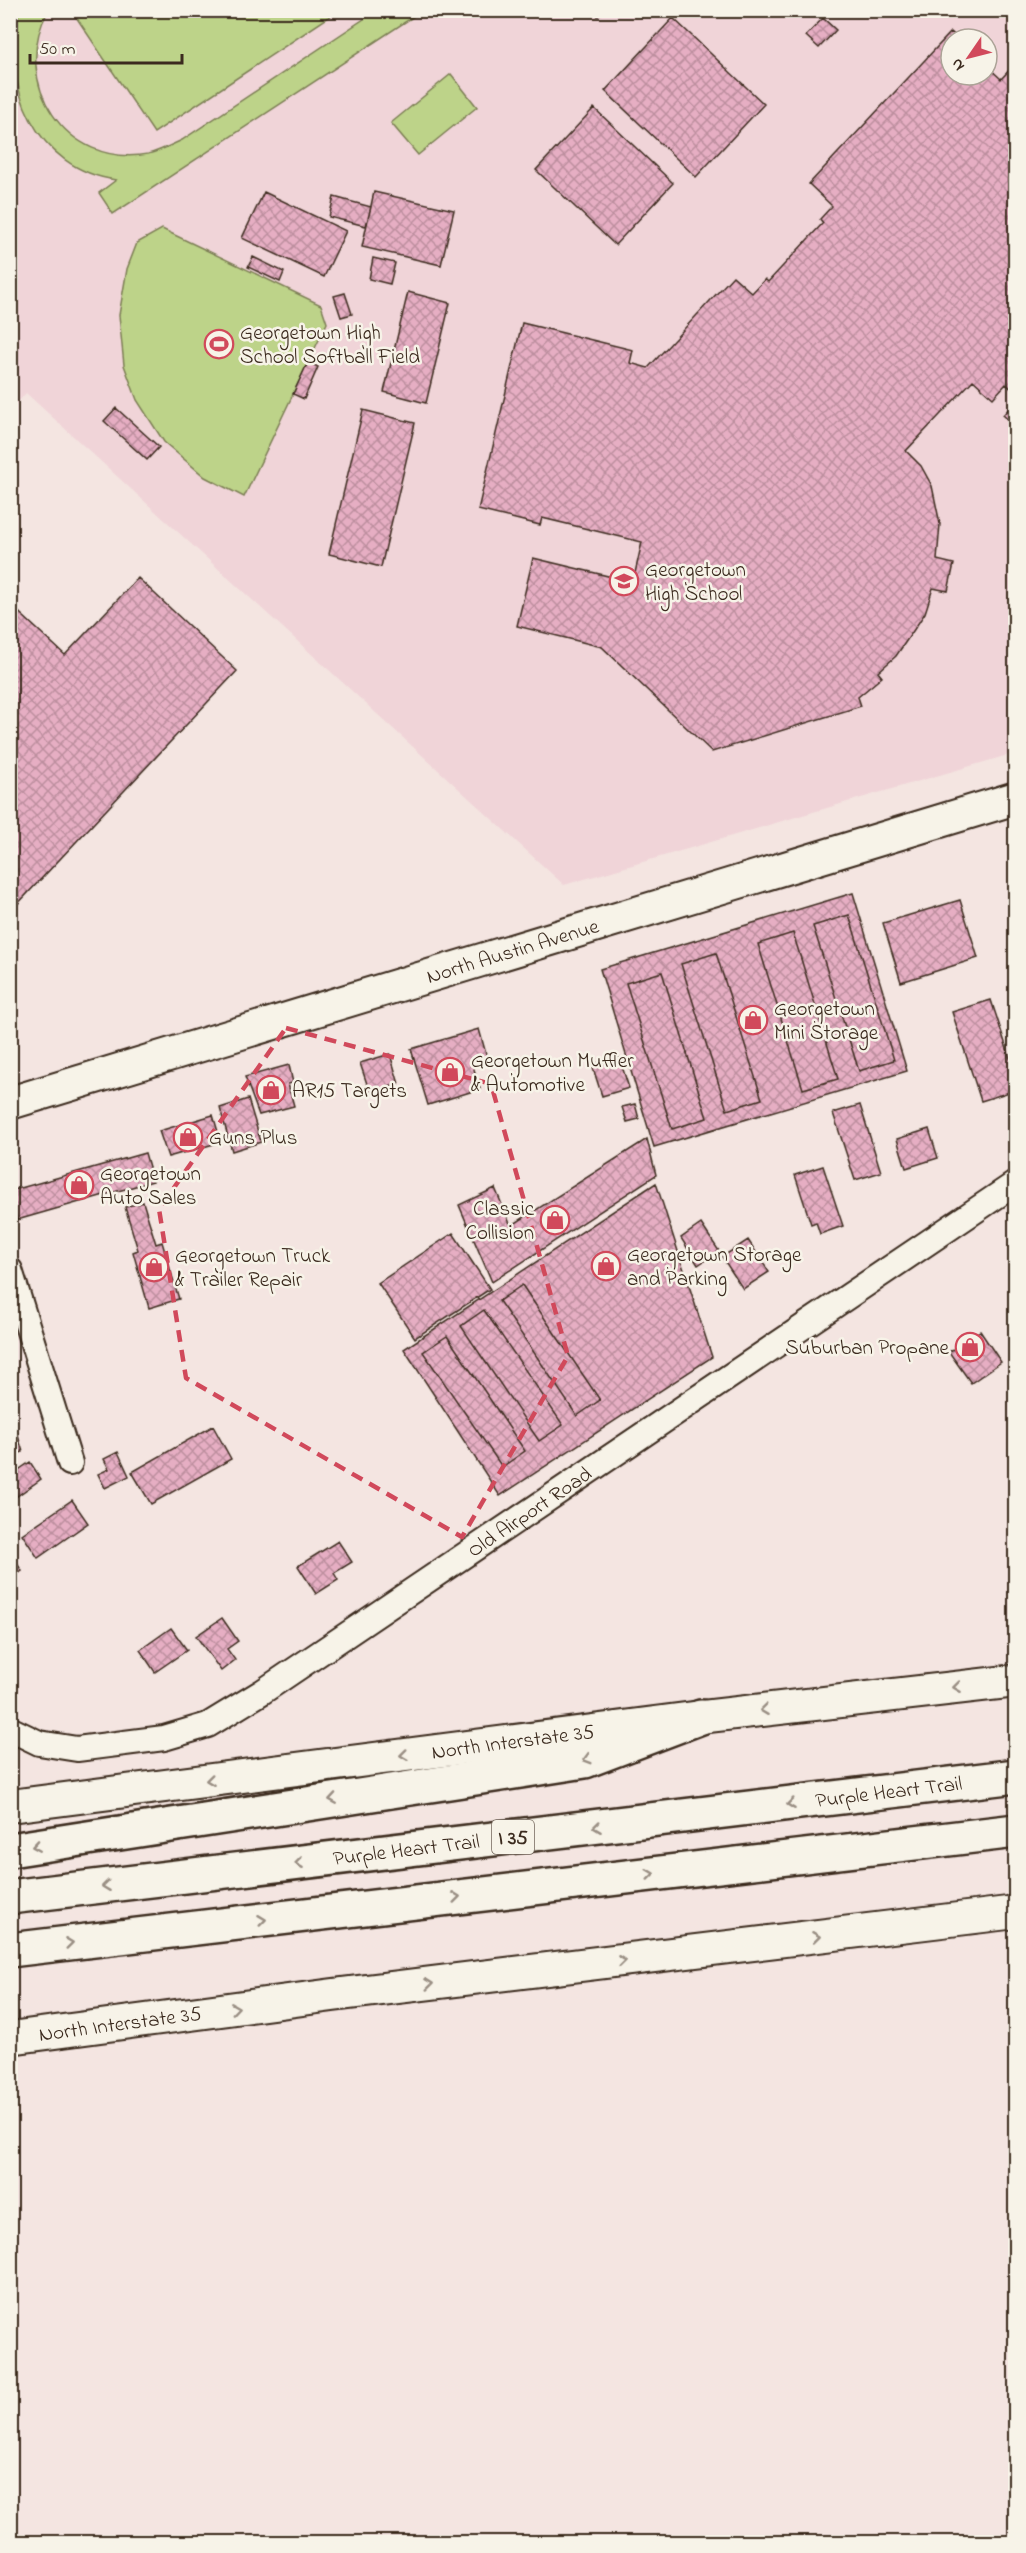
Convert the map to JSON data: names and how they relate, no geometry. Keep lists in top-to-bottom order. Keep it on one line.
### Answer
{"streets":{"highway":["Purple Heart Trail","I 35"],"main road":["North Austin Avenue","North Interstate 35"],"street":["Old Airport Road"]},"places":{"sports":["Georgetown High School Softball Field"],"school or university":["Georgetown High School"],"shop":["Georgetown Mini Storage","Georgetown Muffler & Automotive","AR15 Targets","Guns Plus","Georgetown Auto Sales","Classic Collision","Georgetown Storage and Parking","Georgetown Truck & Trailer Repair","Suburban Propane"]},"scale_bar":"50 m","north":"bottom left"}
